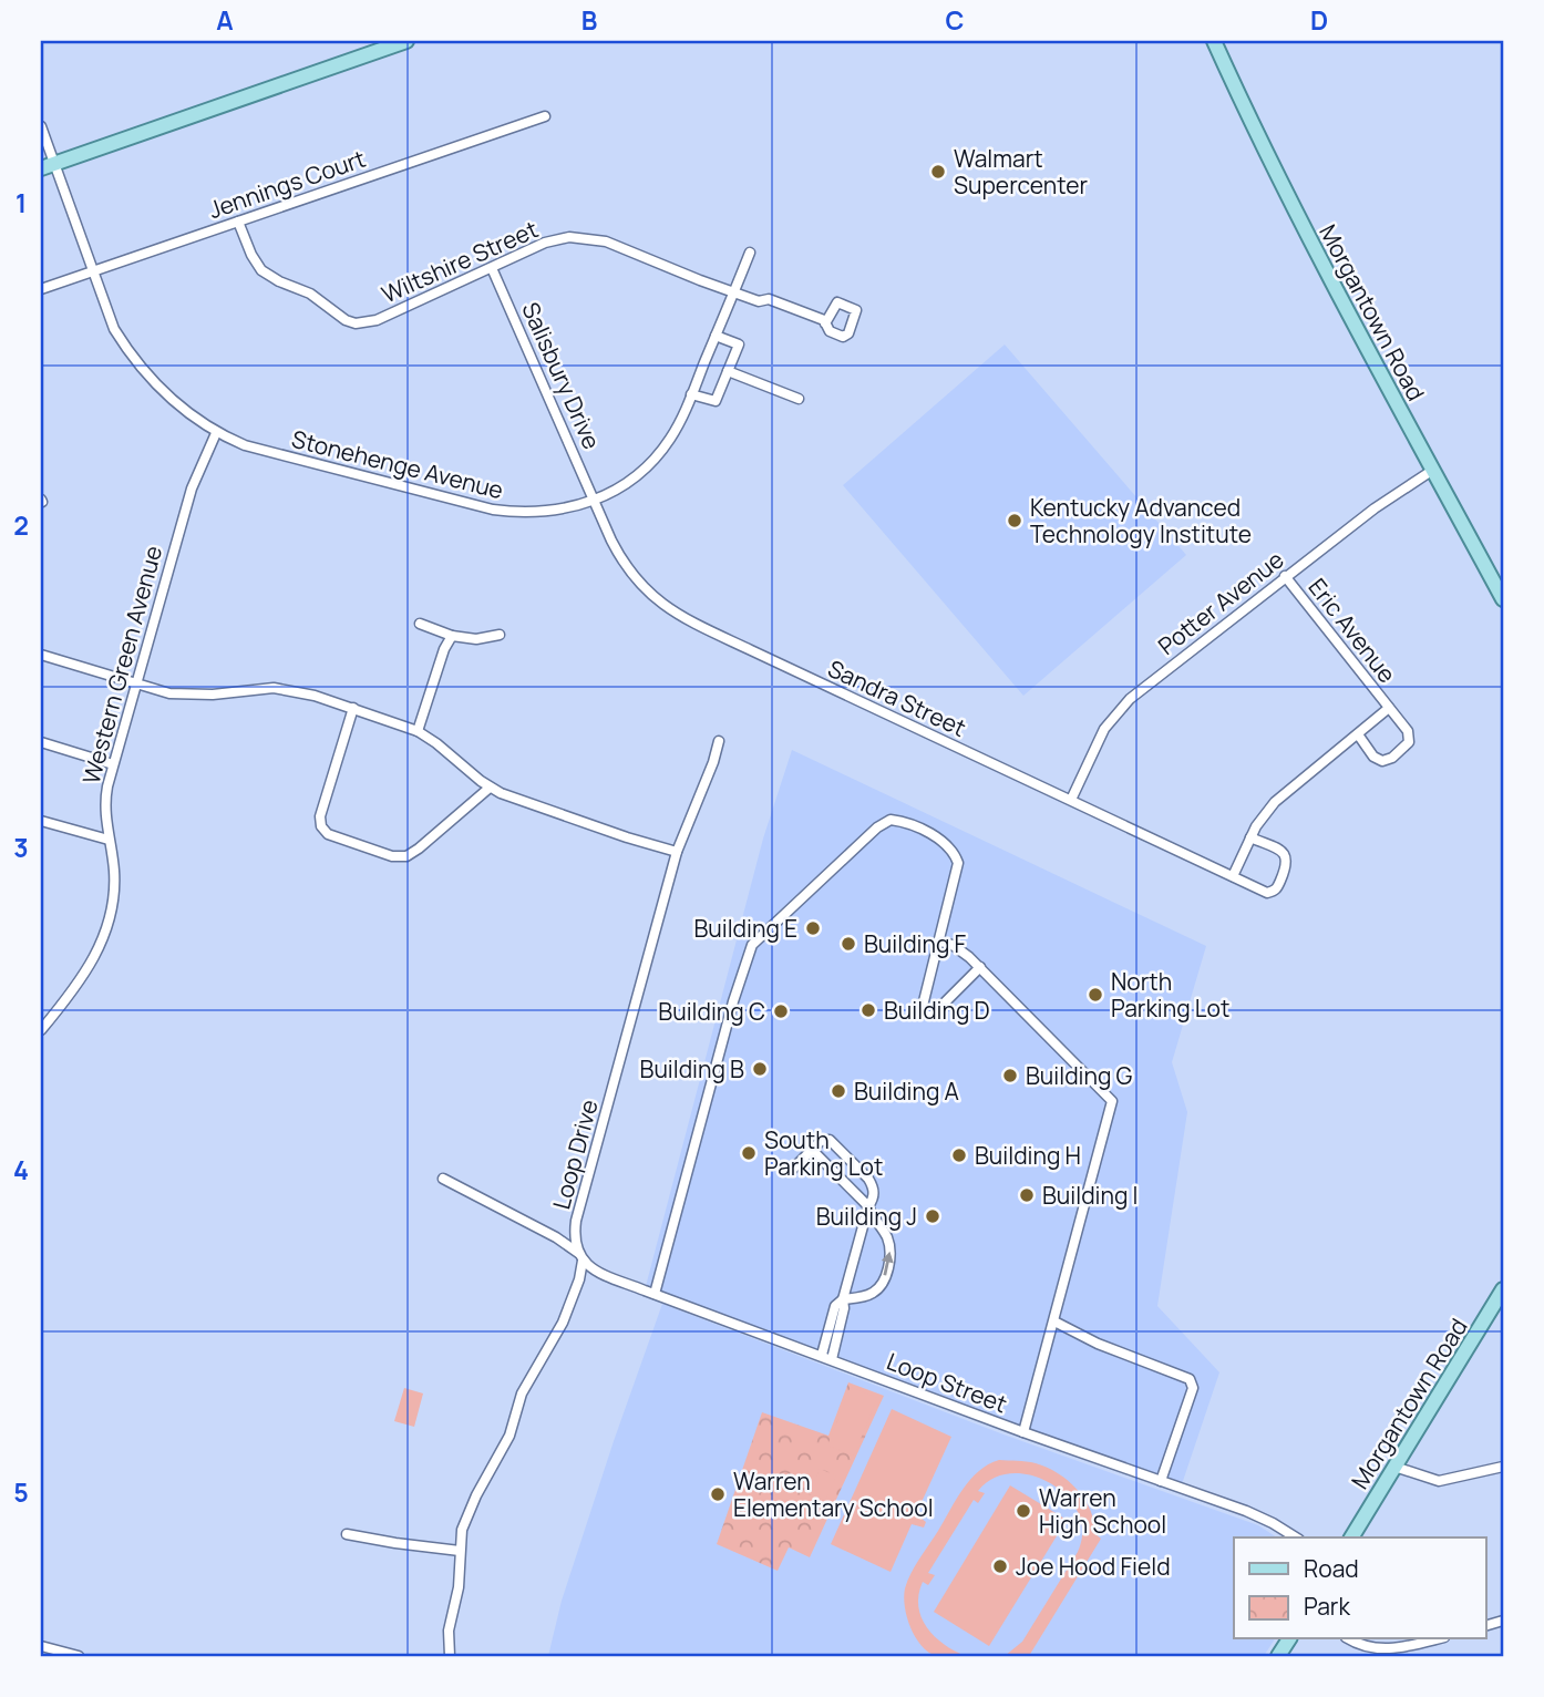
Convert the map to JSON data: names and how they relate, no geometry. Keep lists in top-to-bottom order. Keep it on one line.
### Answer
{"streets":{"main road":["Morgantown Road"],"street":["Jennings Court","Wiltshire Street","Salisbury Drive","Stonehenge Avenue","Potter Avenue","Eric Avenue","Western Green Avenue","Sandra Street","Loop Drive","Loop Street"]},"crossings":[["Jennings Court","Wiltshire Street"],["Jennings Court","Stonehenge Avenue"],["Wiltshire Street","Salisbury Drive"],["Wiltshire Street","Stonehenge Avenue"],["Morgantown Road","Potter Avenue"],["Salisbury Drive","Stonehenge Avenue"],["Salisbury Drive","Sandra Street"],["Stonehenge Avenue","Western Green Avenue"],["Stonehenge Avenue","Sandra Street"],["Potter Avenue","Eric Avenue"],["Potter Avenue","Sandra Street"],["Loop Drive","Loop Street"]],"places":["Walmart Supercenter","Kentucky Advanced Technology Institute","Building E","Building F","North Parking Lot","Building D","Building C","Building B","Building G","Building A","South Parking Lot","Building H","Building I","Building J","Warren Elementary School","Warren High School","Joe Hood Field"],"legend":["Road","Park"],"grid":{"columns":["A","B","C","D"],"rows":["1","2","3","4","5"]}}
